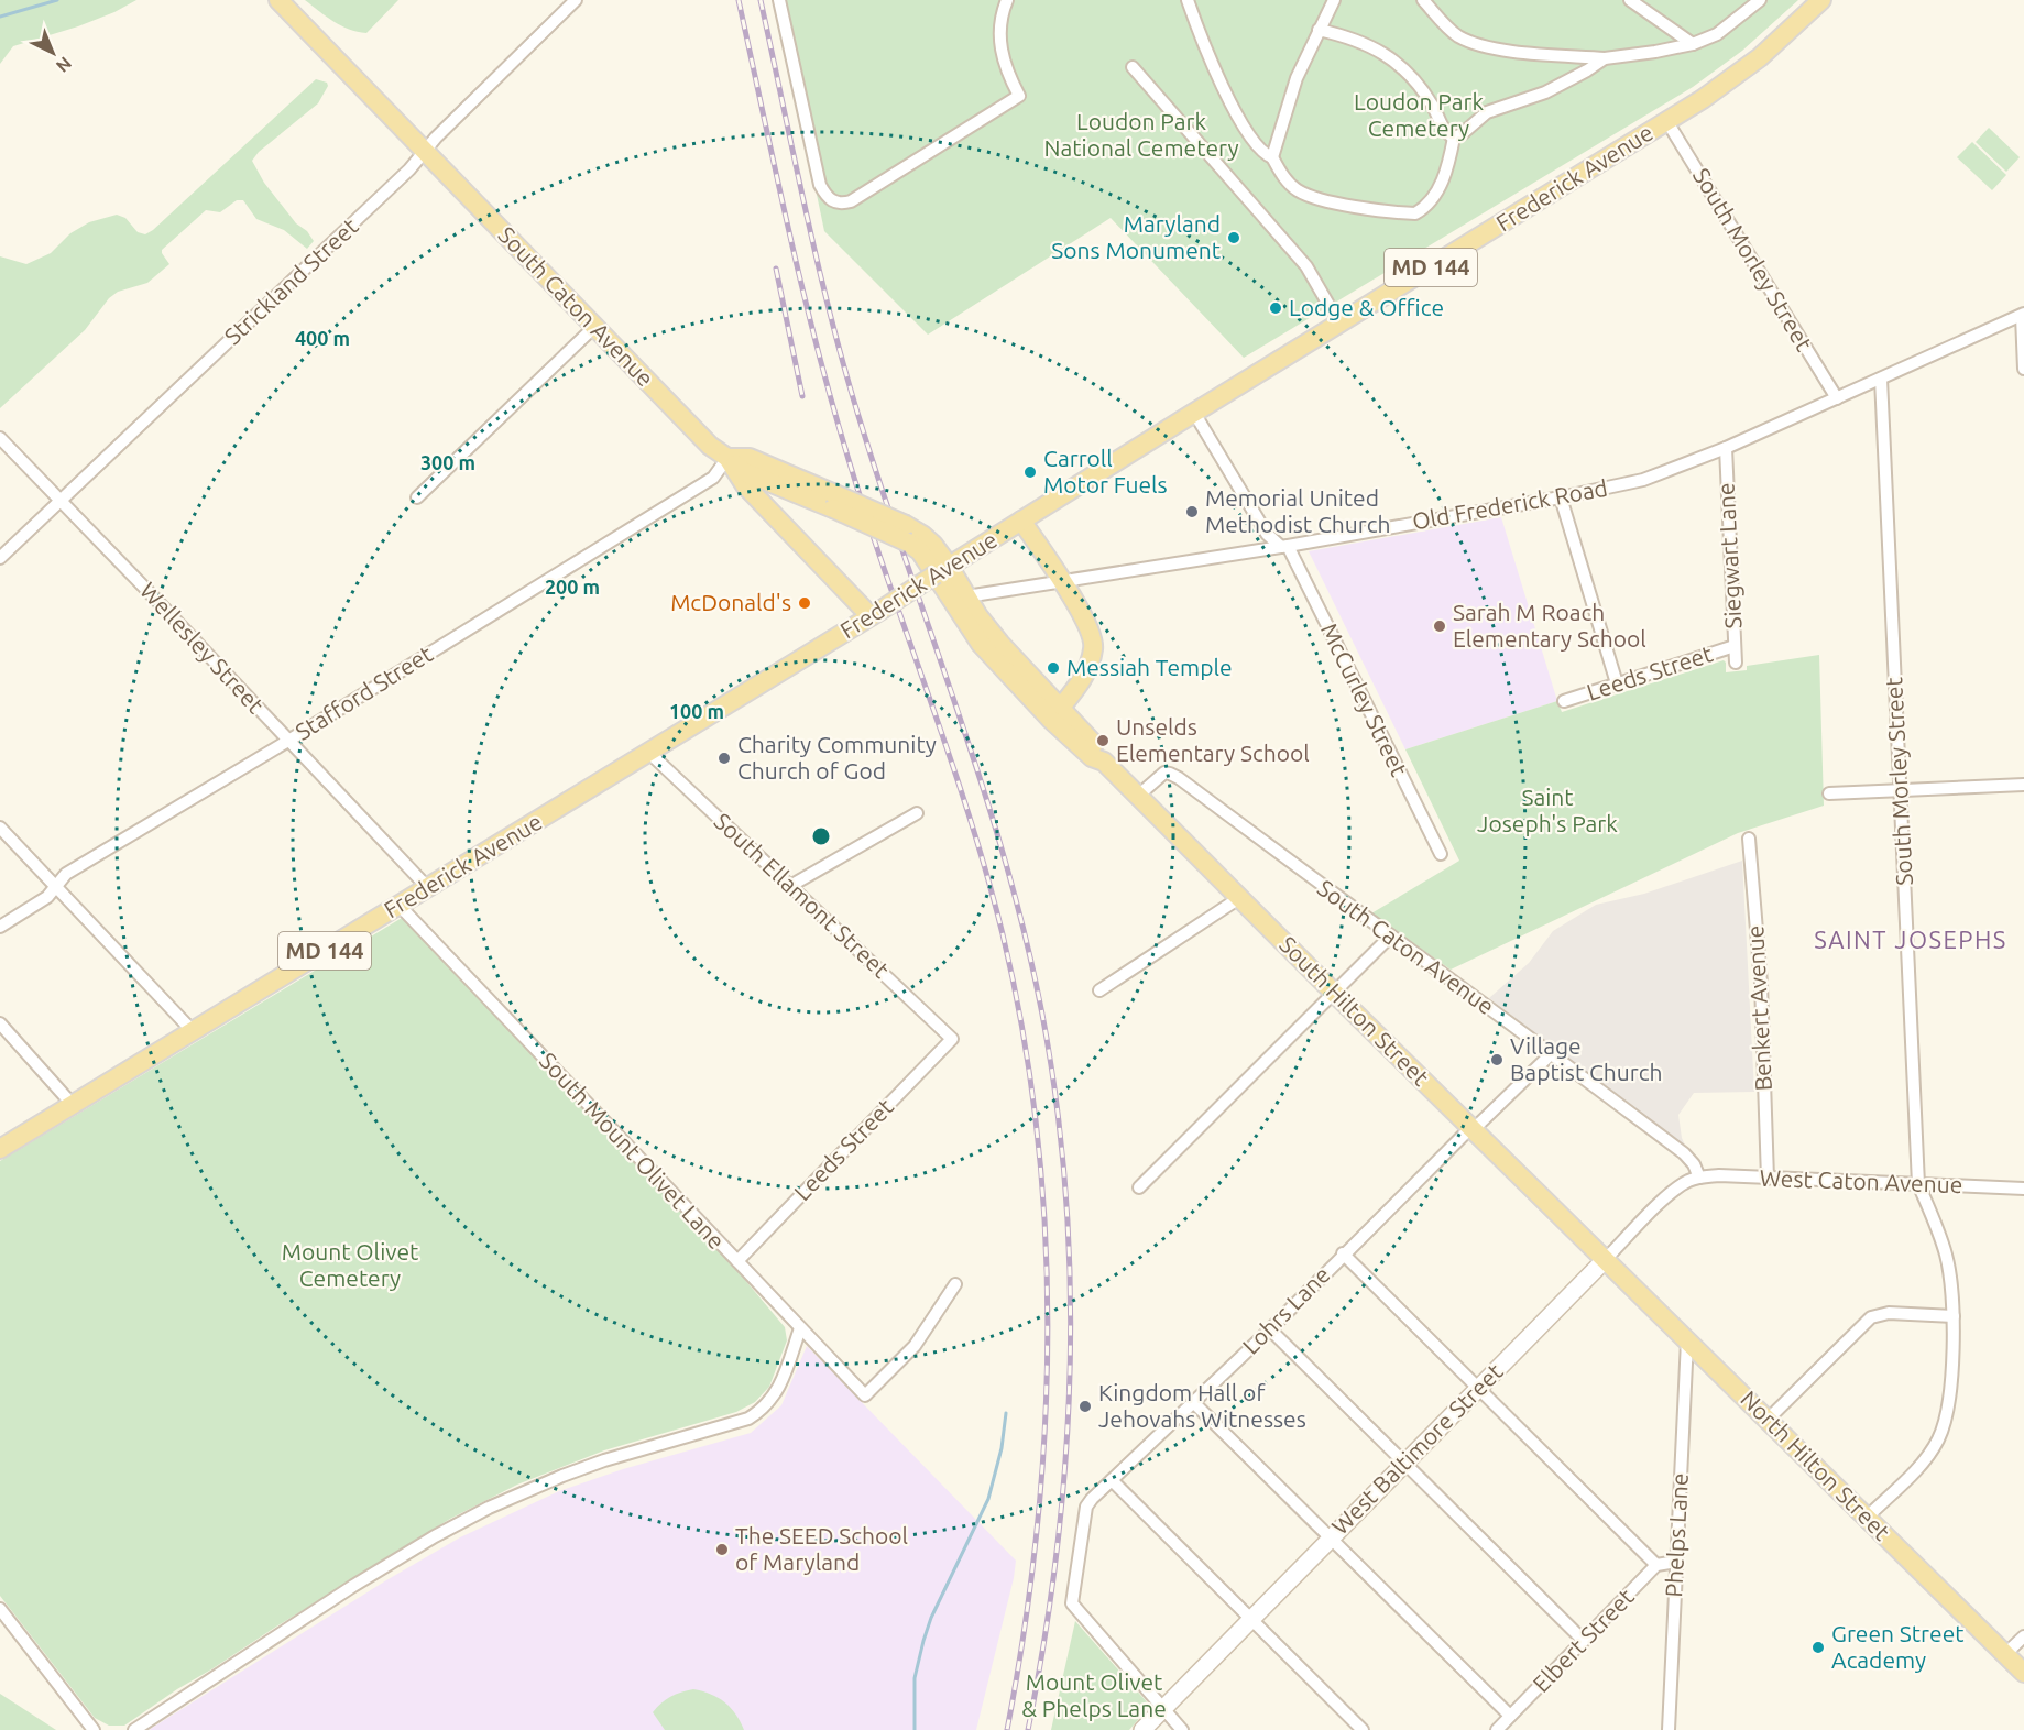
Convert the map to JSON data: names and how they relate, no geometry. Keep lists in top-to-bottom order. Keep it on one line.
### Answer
{"streets":{"main road":["Frederick Avenue","MD 144","South Caton Avenue","South Hilton Street","West Baltimore Street","North Hilton Street"],"street":["South Morley Street","Strickland Street","Old Frederick Road","Siegwart Lane","Wellesley Street","Leeds Street","Stafford Street","McCurley Street","South Ellamont Street","Benkert Avenue","South Mount Olivet Lane","West Caton Avenue","Lohrs Lane","Phelps Lane","Elbert Street"]},"crossings":[["Frederick Avenue","South Morley Street"],["Frederick Avenue","South Caton Avenue"],["Frederick Avenue","Wellesley Street"],["Frederick Avenue","McCurley Street"],["Frederick Avenue","South Ellamont Street"],["Frederick Avenue","South Hilton Street"],["Frederick Avenue","South Mount Olivet Lane"],["South Morley Street","Old Frederick Road"],["South Morley Street","West Caton Avenue"],["South Morley Street","North Hilton Street"],["Strickland Street","South Caton Avenue"],["Strickland Street","Wellesley Street"],["South Caton Avenue","Stafford Street"],["South Caton Avenue","South Hilton Street"],["South Caton Avenue","West Caton Avenue"],["South Caton Avenue","Lohrs Lane"],["South Caton Avenue","West Baltimore Street"],["Old Frederick Road","Siegwart Lane"],["Old Frederick Road","McCurley Street"],["Old Frederick Road","South Hilton Street"],["Siegwart Lane","Leeds Street"],["Wellesley Street","Stafford Street"],["Leeds Street","South Ellamont Street"],["Leeds Street","South Mount Olivet Lane"],["Stafford Street","South Hilton Street"],["Benkert Avenue","West Caton Avenue"],["South Hilton Street","Lohrs Lane"],["South Hilton Street","West Baltimore Street"],["South Hilton Street","North Hilton Street"],["West Caton Avenue","West Baltimore Street"],["Lohrs Lane","West Baltimore Street"],["West Baltimore Street","North Hilton Street"],["North Hilton Street","Phelps Lane"]],"districts":["SAINT JOSEPHS"],"parks":["Loudon Park Cemetery","Loudon Park National Cemetery","Saint Joseph's Park","Mount Olivet Cemetery","Mount Olivet & Phelps Lane"],"places":["Maryland Sons Monument","Lodge & Office","Carroll Motor Fuels","Memorial United Methodist Church","McDonald's","Sarah M Roach Elementary School","Messiah Temple","Unselds Elementary School","Charity Community Church of God","Village Baptist Church","Kingdom Hall of Jehovahs Witnesses","The SEED School of Maryland","Green Street Academy"],"north":"bottom right","rings":["400 m","300 m","200 m","100 m"]}
